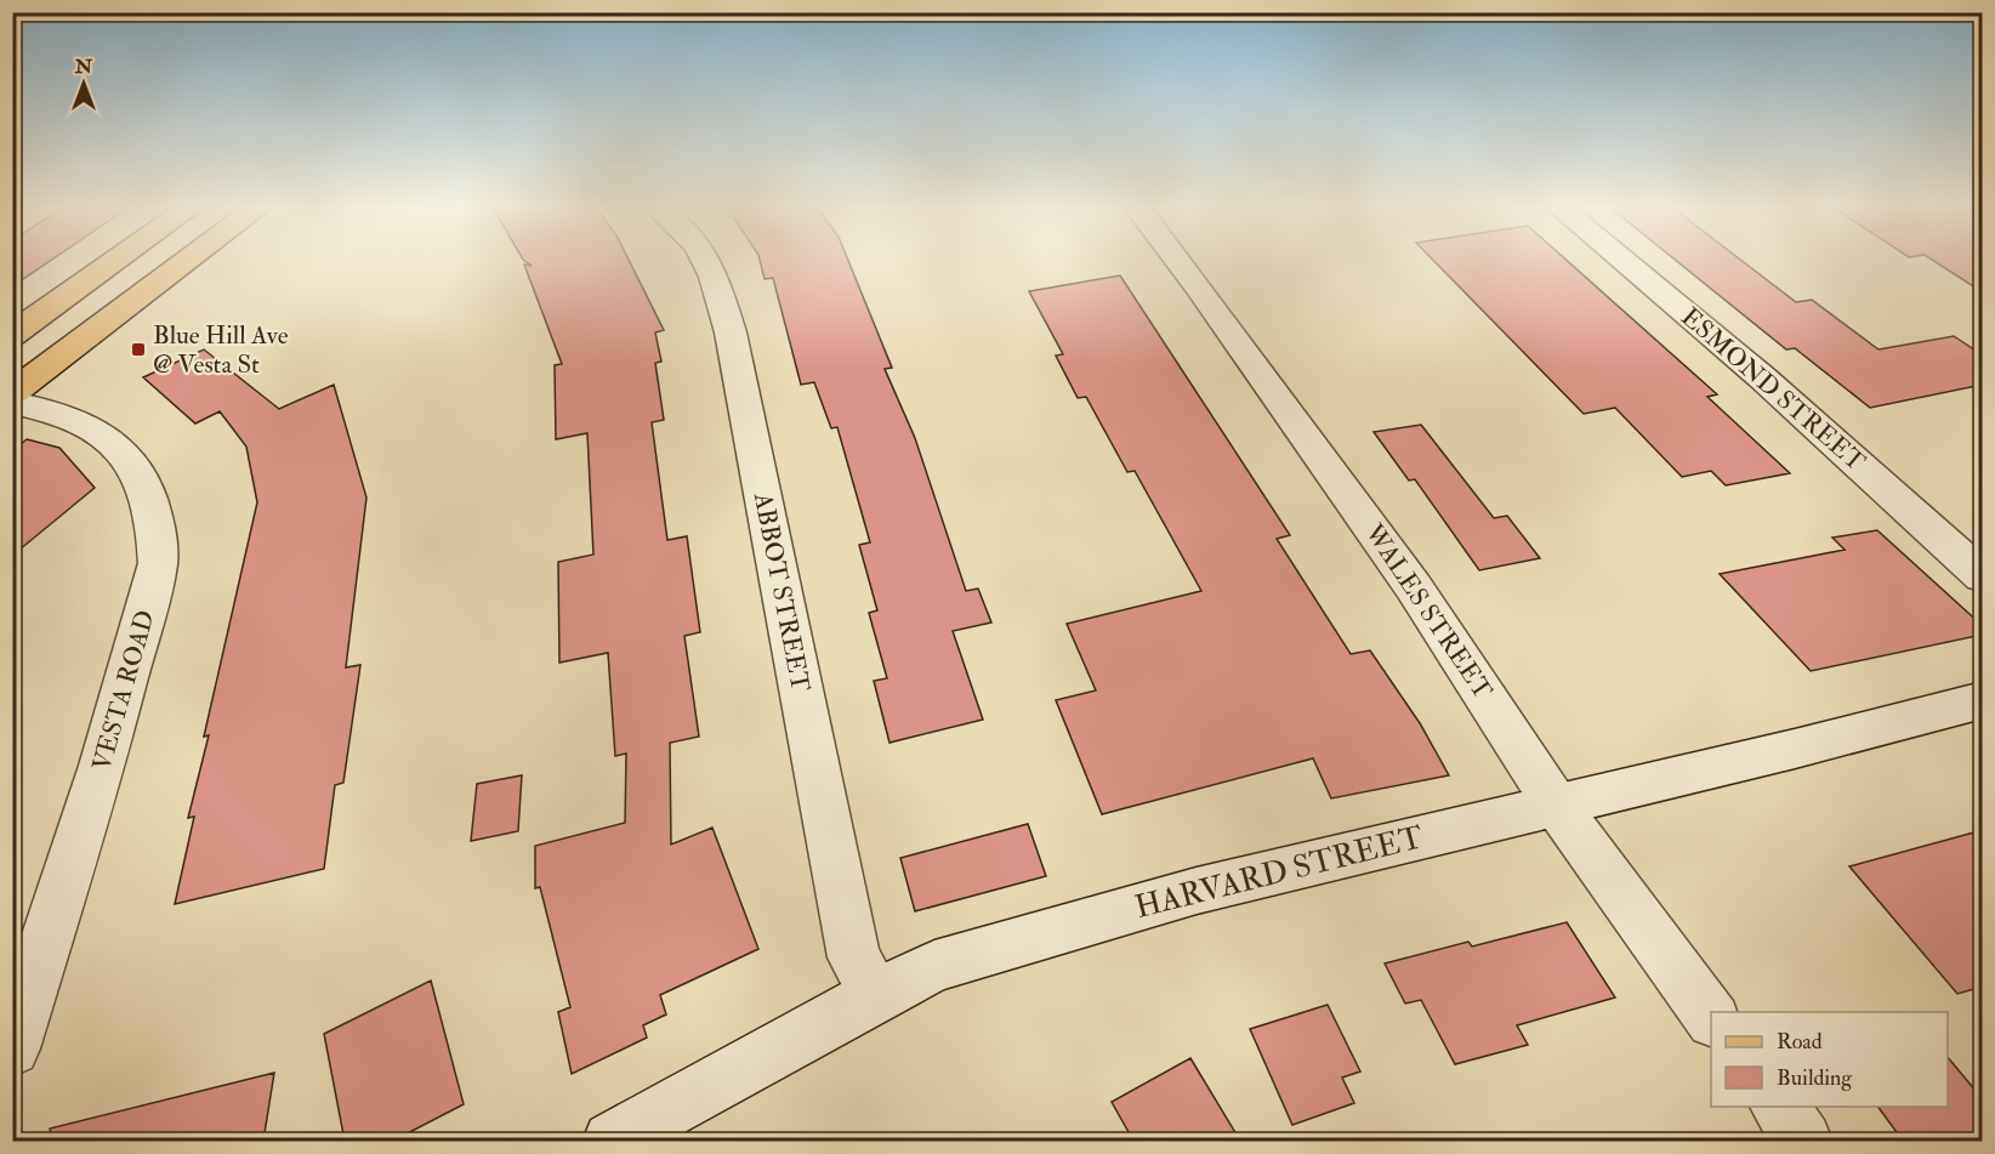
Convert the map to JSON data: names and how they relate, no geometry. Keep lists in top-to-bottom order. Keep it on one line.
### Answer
{"streets":{"street":["ESMOND STREET","ABBOT STREET","WALES STREET","VESTA ROAD","HARVARD STREET"]},"crossings":[["ABBOT STREET","HARVARD STREET"],["WALES STREET","HARVARD STREET"]],"places":{"transit":["Blue Hill Ave @ Vesta St"]},"legend":["Road","Building"],"north":"top"}
